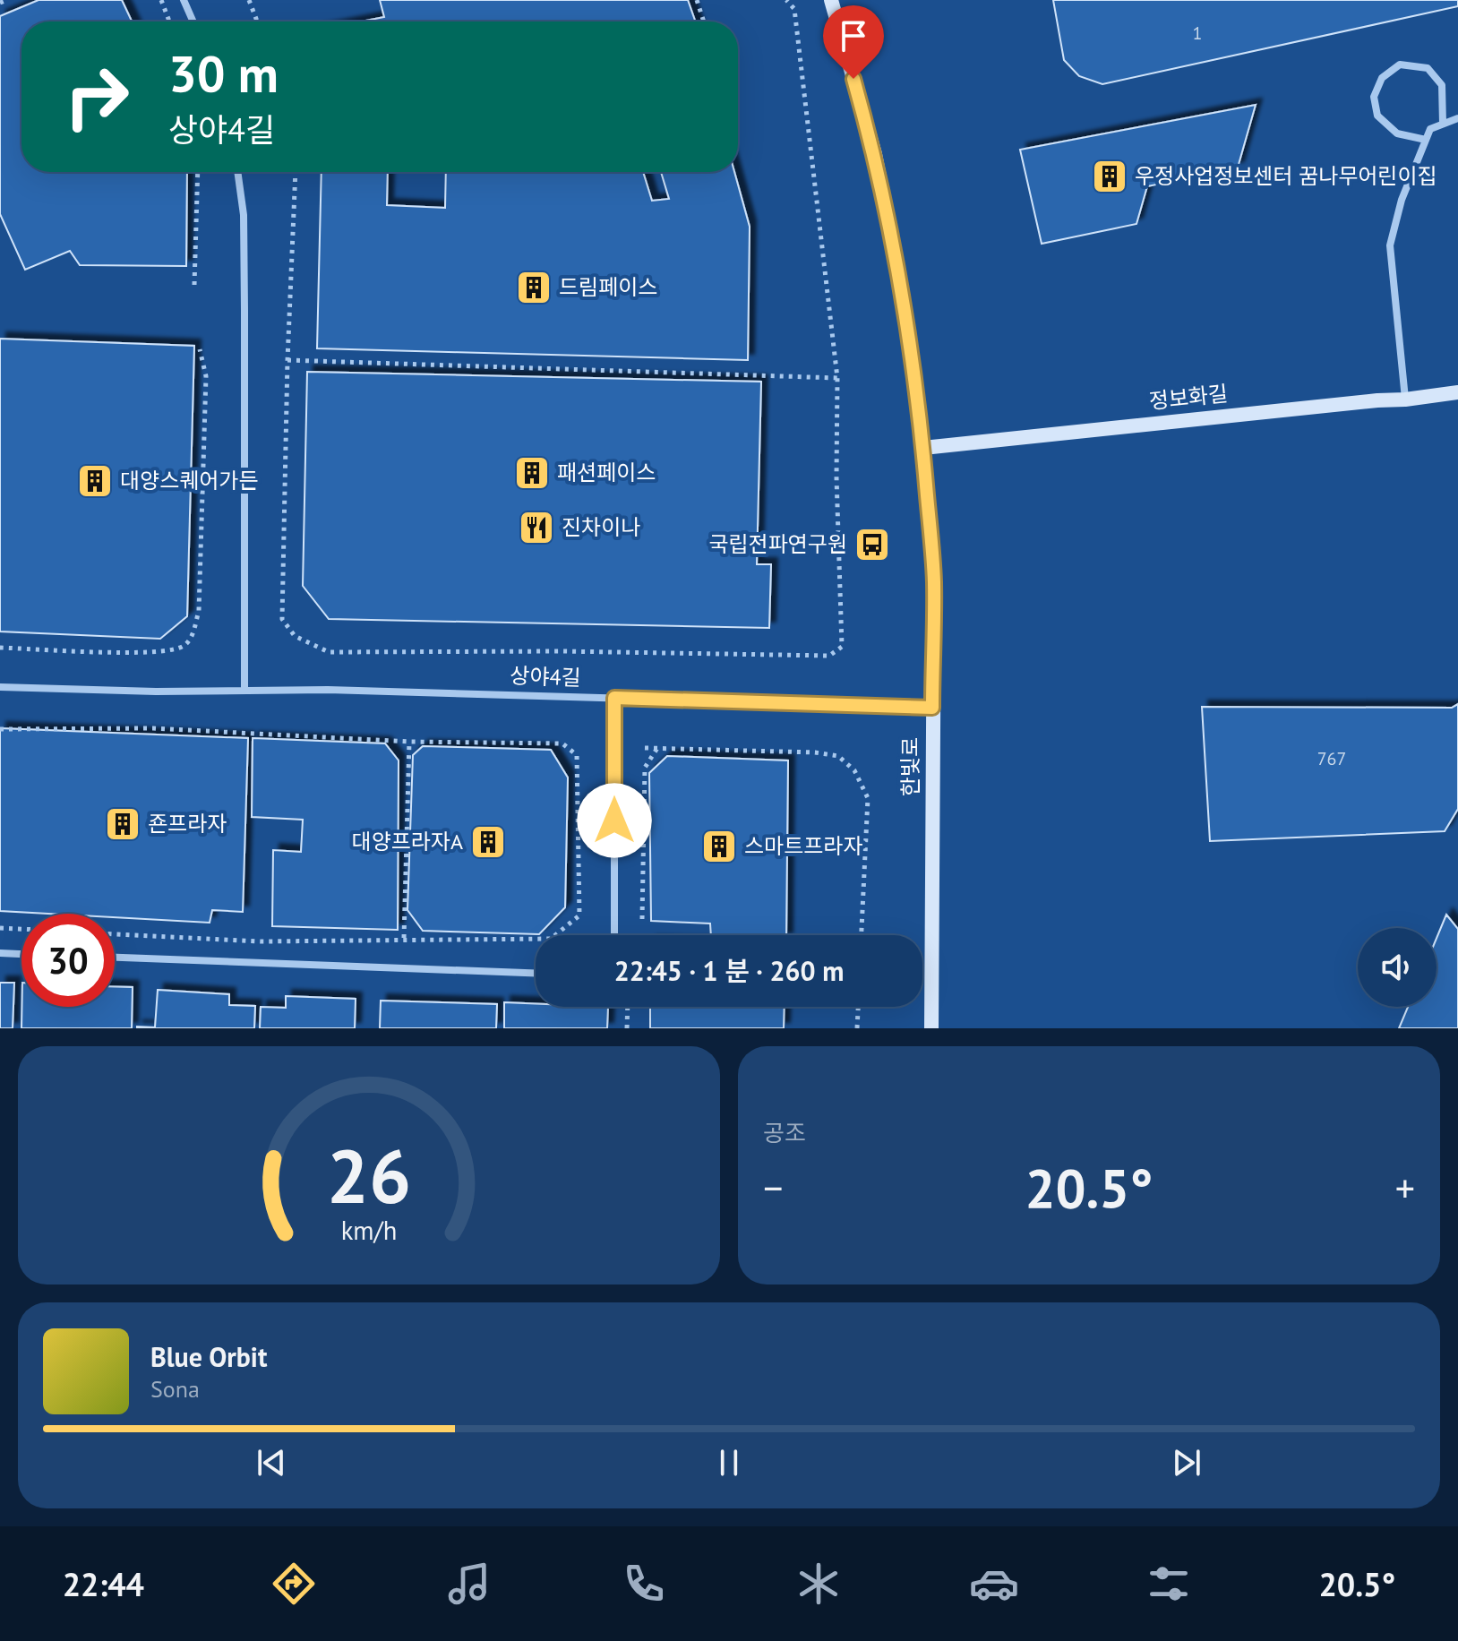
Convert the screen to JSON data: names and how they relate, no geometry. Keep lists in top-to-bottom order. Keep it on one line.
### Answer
{"streets":{"street":["정보화길","상야4길","한빛로"]},"crossings":[["정보화길","한빛로"],["상야4길","한빛로"]],"places":{"building":["우정사업정보센터 꿈나무어린이집","드림페이스","패션페이스","대양스퀘어가든","죤프라자","대양프라자A","스마트프라자"],"restaurant":["진차이나"],"bus stop":["국립전파연구원"]},"house_numbers":["1","767"],"page":{"turn":["30 m","상야4길"],"limit":"30","trip":"22:45 · 1 분 · 260 m","tile":"공조","heat":["−","20.5°","+"],"song":["Blue Orbit","Sona"],"tabs":["22:44","20.5°"],"gauge":["26","km/h"]}}
